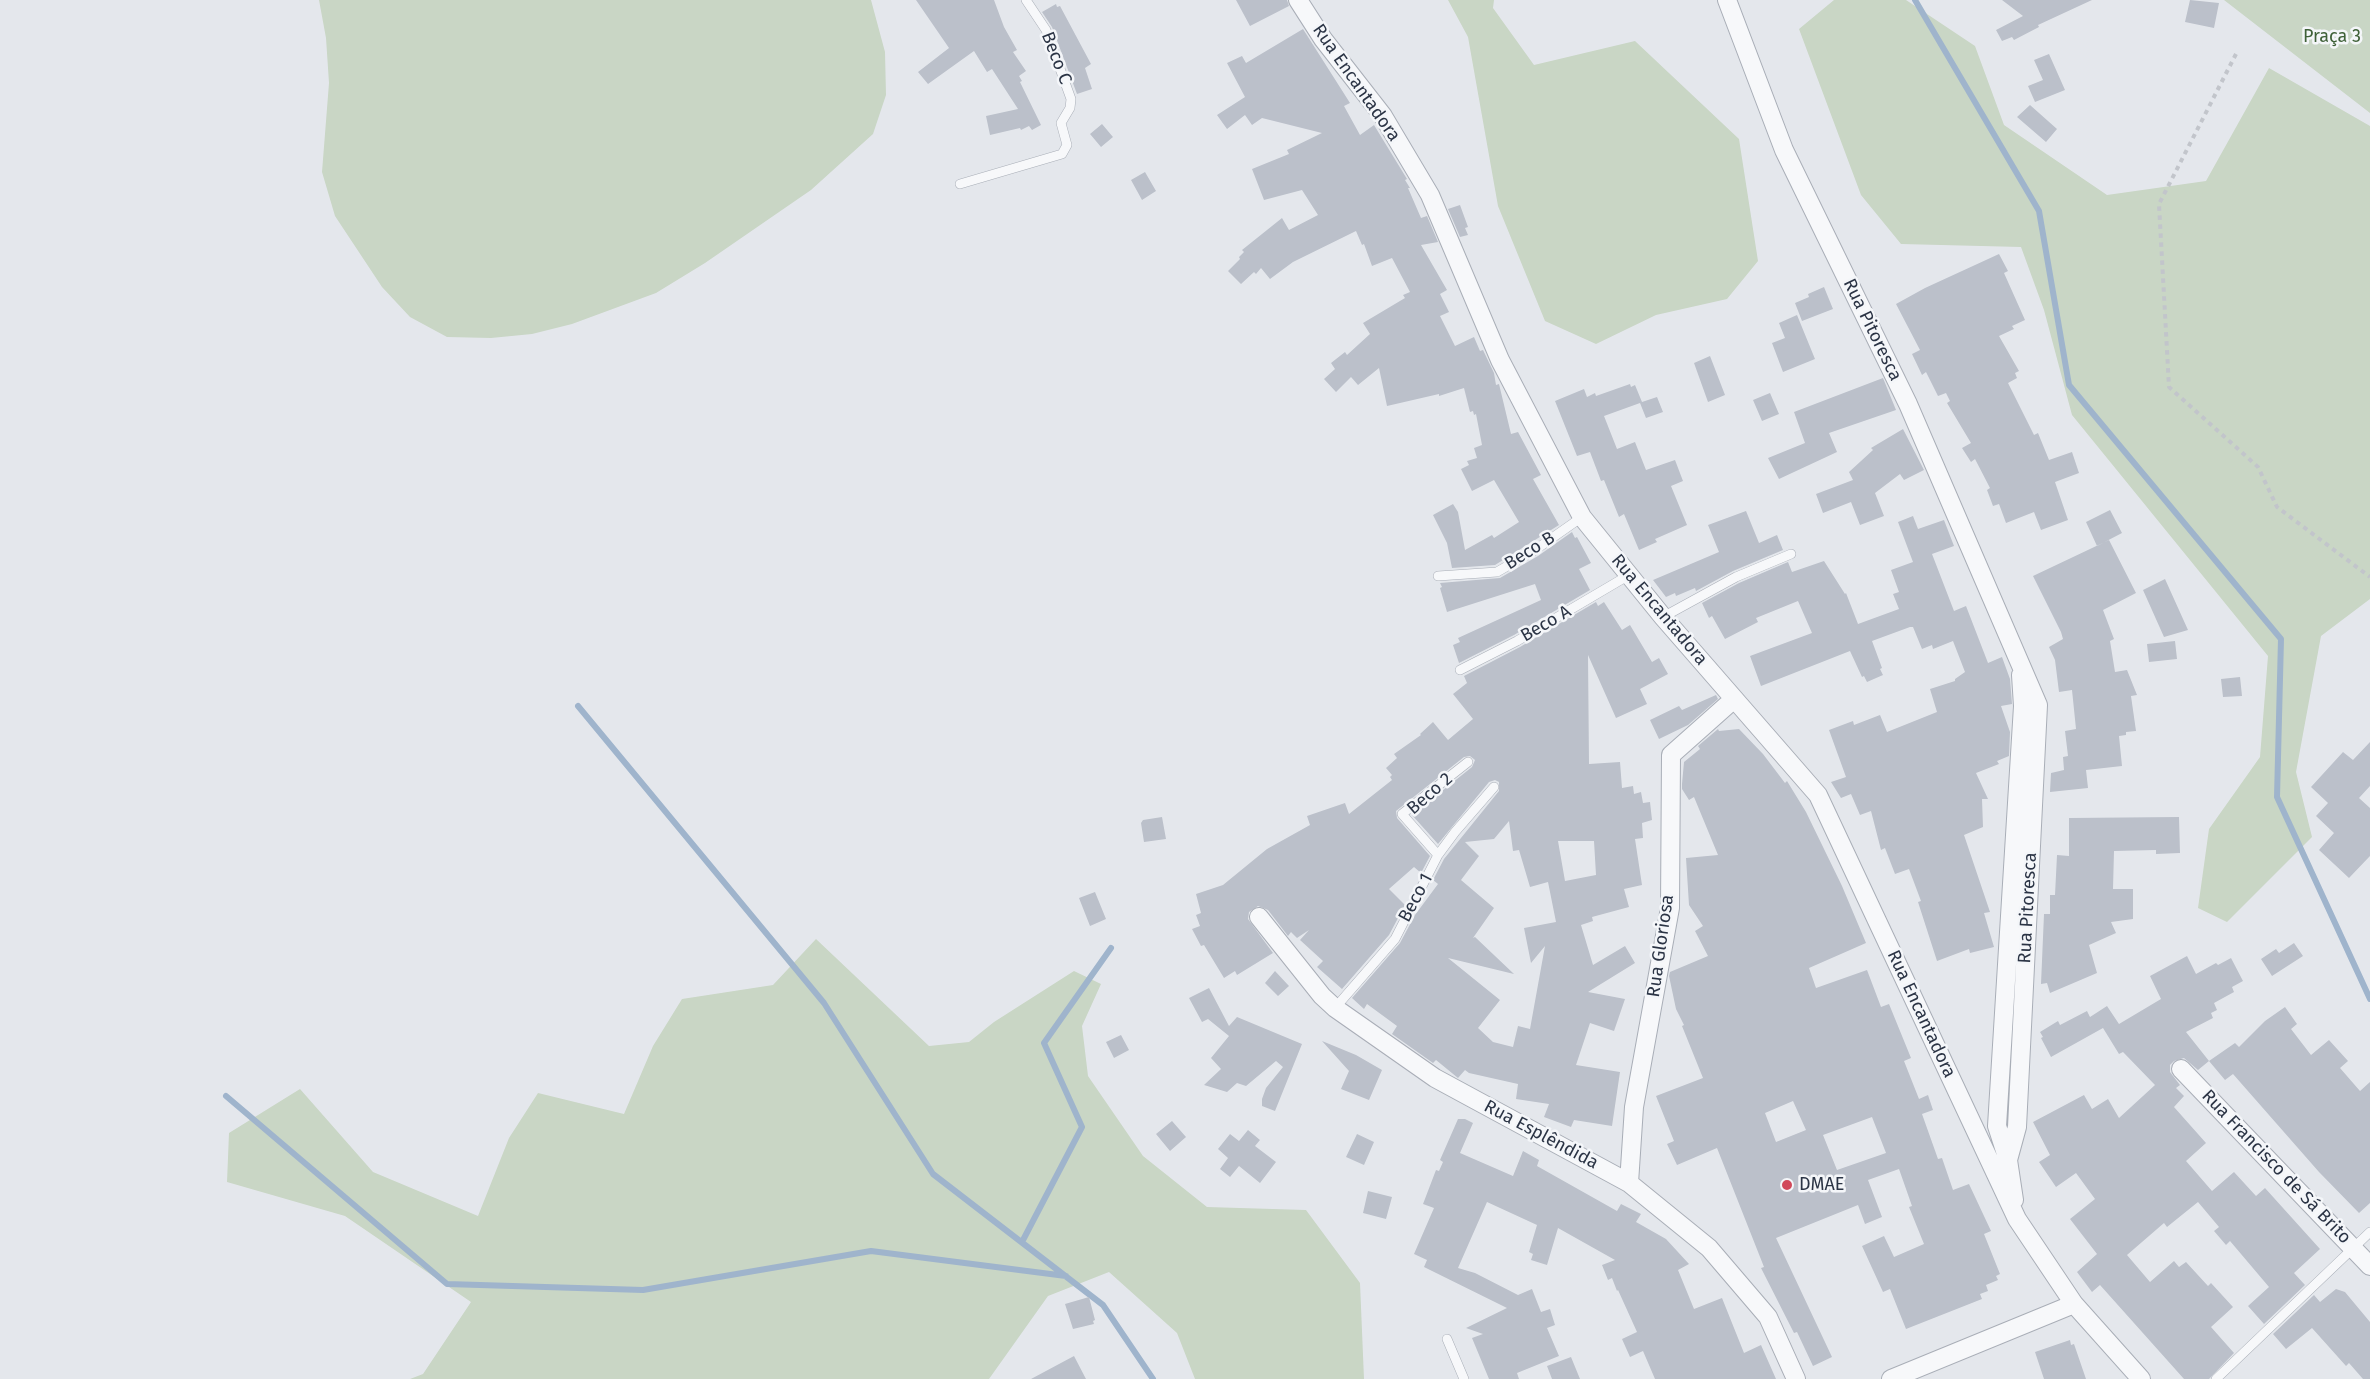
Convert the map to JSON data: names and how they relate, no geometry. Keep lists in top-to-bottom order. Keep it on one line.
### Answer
{"streets":{"street":["Rua Encantadora","Rua Pitoresca","Rua Gloriosa","Rua Esplêndida","Rua Francisco de Sá Brito"],"lane":["Beco C","Beco B","Beco A","Beco 2","Beco 1"]},"crossings":[["Rua Encantadora","Rua Pitoresca"],["Rua Encantadora","Beco B"],["Rua Encantadora","Beco A"],["Rua Encantadora","Rua Gloriosa"],["Beco 2","Beco 1"],["Beco 1","Rua Esplêndida"],["Rua Gloriosa","Rua Esplêndida"]],"parks":["Praça 3"],"places":["DMAE"]}
